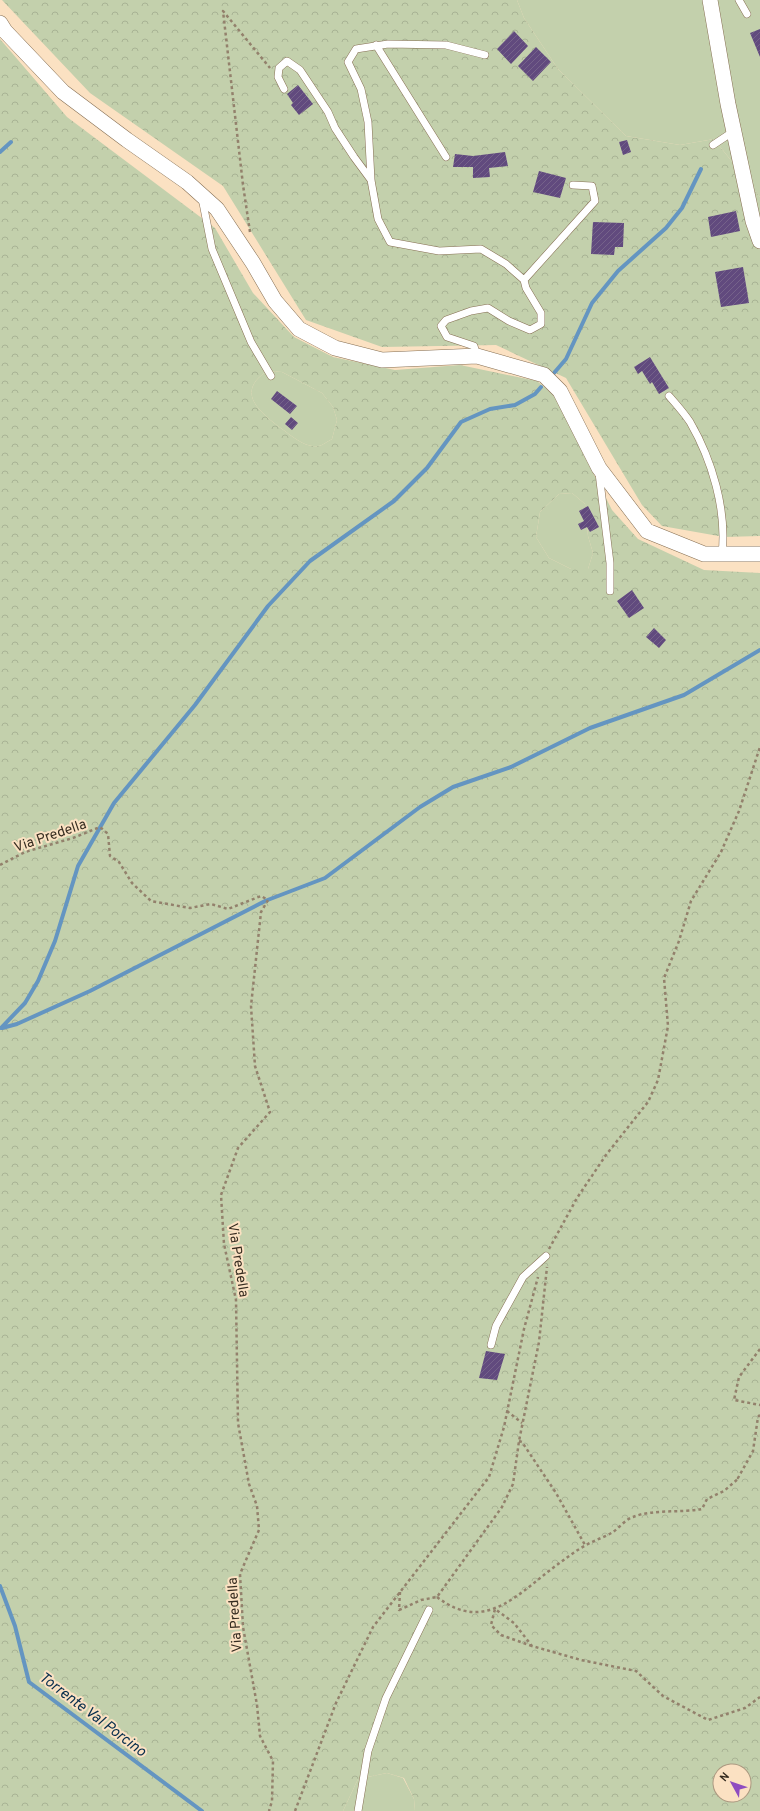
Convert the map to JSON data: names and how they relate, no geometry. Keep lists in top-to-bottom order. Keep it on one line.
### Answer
{"streets":{"path":["Via Predella"]},"water":["Torrente Val Porcino"],"north":"top left"}
